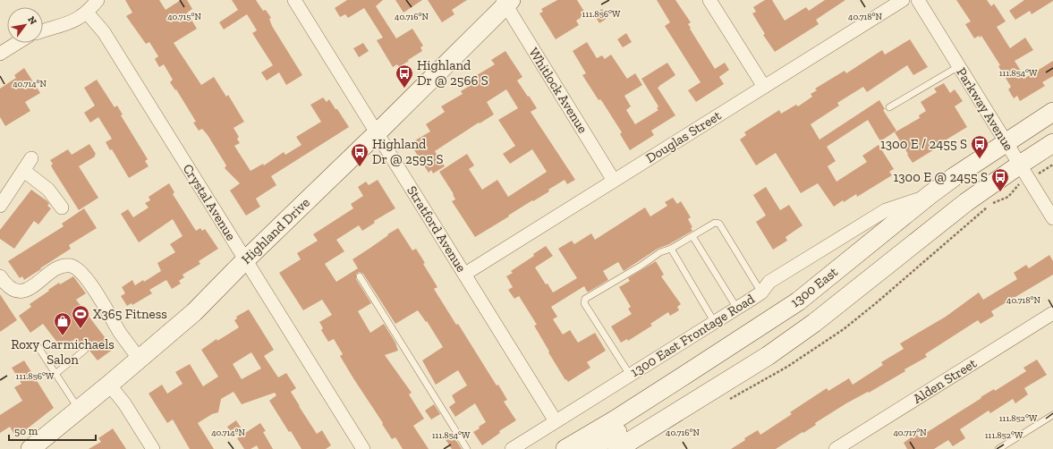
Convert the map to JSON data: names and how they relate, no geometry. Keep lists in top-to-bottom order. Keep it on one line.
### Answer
{"streets":{"main road":["Highland Drive","1300 East"],"street":["Whitlock Avenue","Parkway Avenue","Douglas Street","Crystal Avenue","Stratford Avenue","1300 East Frontage Road","Alden Street"]},"crossings":[["Whitlock Avenue","Douglas Street"],["Whitlock Avenue","Highland Drive"],["Parkway Avenue","1300 East"],["Douglas Street","Stratford Avenue"],["Crystal Avenue","Highland Drive"],["Stratford Avenue","Highland Drive"],["Stratford Avenue","1300 East Frontage Road"],["1300 East","1300 East Frontage Road"]],"places":{"bus stop":["Highland Dr @ 2566 S","1300 E / 2455 S","Highland Dr @ 2595 S","1300 E @ 2455 S"],"sports":["X365 Fitness"],"shop":["Roxy Carmichaels Salon"]},"scale_bar":"50 m","north":"top right","coordinates":["111.856°W","40.715°N","40.716°N","40.718°N","111.854°W","40.714°N","111.852°W","40.717°N"]}
